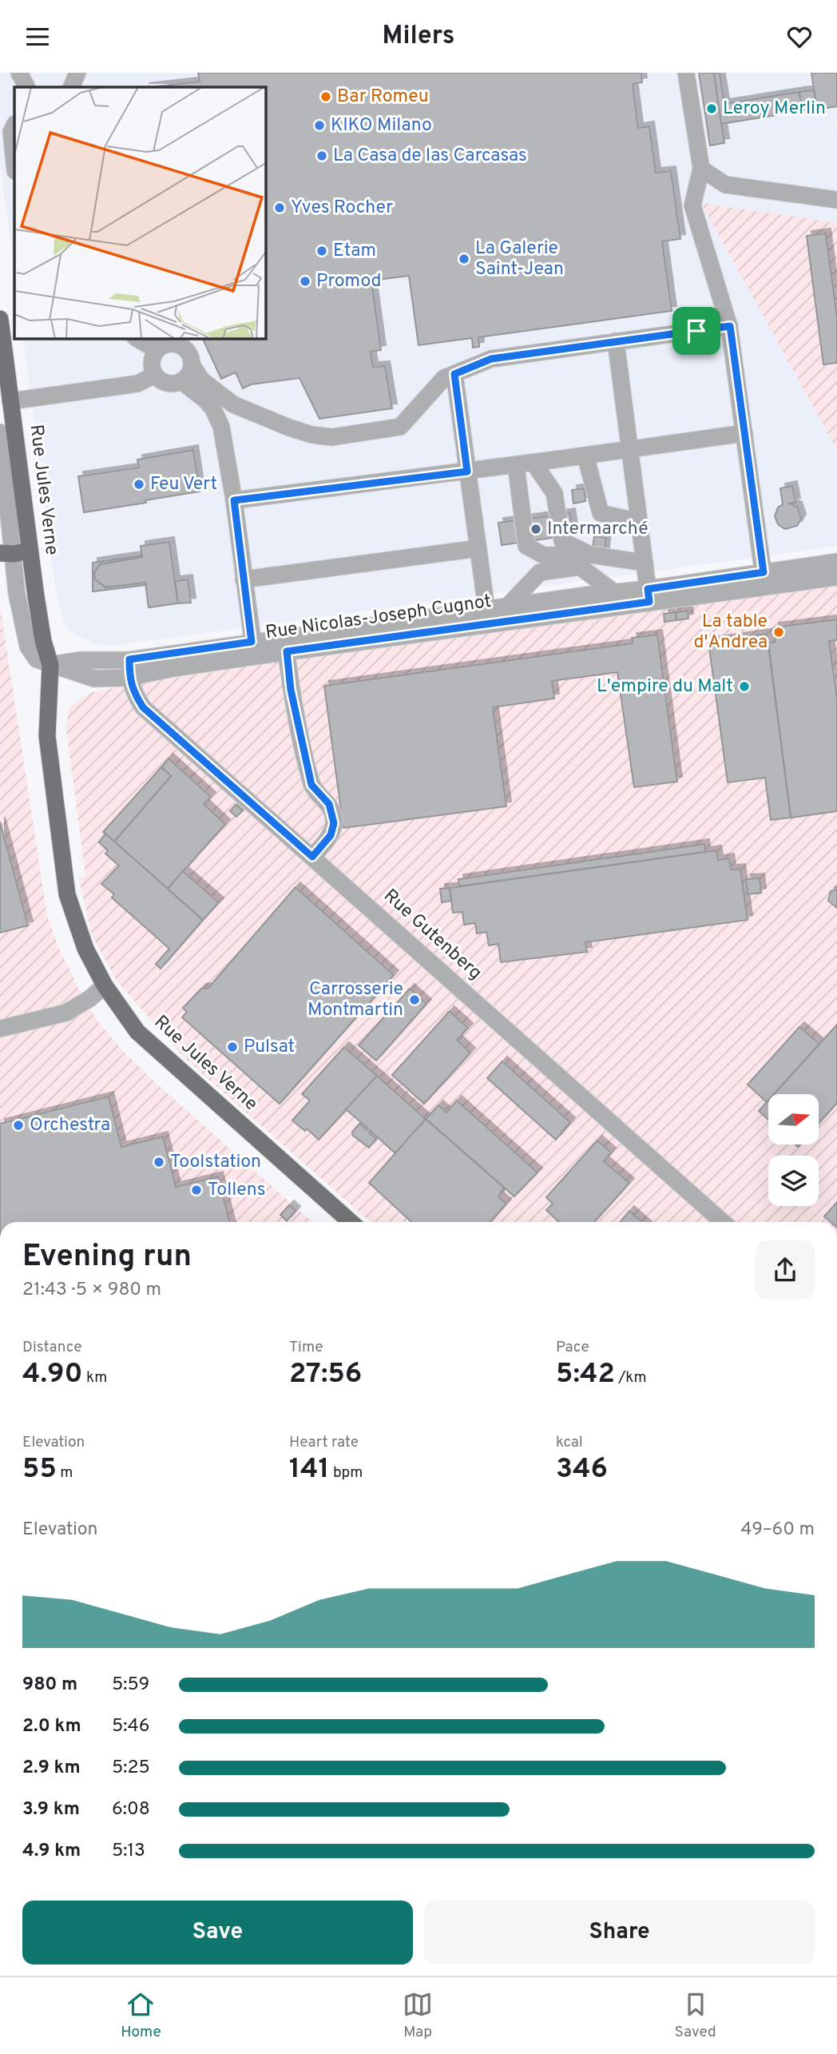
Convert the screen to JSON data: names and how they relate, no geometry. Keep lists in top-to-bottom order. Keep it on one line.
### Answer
{"streets":{"main road":["Rue Jules Verne"],"street":["Rue Nicolas-Joseph Cugnot","Rue Gutenberg"]},"crossings":[["Rue Jules Verne","Rue Nicolas-Joseph Cugnot"],["Rue Nicolas-Joseph Cugnot","Rue Gutenberg"]],"places":["Bar Romeu","Leroy Merlin","KIKO Milano","La Casa de las Carcasas","Yves Rocher","Etam","La Galerie Saint-Jean","Promod","Feu Vert","Intermarché","La table d'Andrea","L'empire du Malt","Carrosserie Montmartin","Pulsat","Orchestra","Toolstation","Tollens"],"north":"right","page":{"header":"Milers","heading":["Evening run","21:43 · 5 × 980 m"],"stats":[["Distance","4.90 km"],["Time","27:56"],["Pace","5:42 /km"],["Elevation","55 m"],["Heart rate","141 bpm"],["kcal","346"]],"chart":["Elevation","49–60 m"],"list":[{"name":"980 m","note":"5:59"},{"name":"2.0 km","note":"5:46"},{"name":"2.9 km","note":"5:25"},{"name":"3.9 km","note":"6:08"},{"name":"4.9 km","note":"5:13"}],"buttons":["Save","Share"],"tabs":["Home","Map","Saved"]}}
